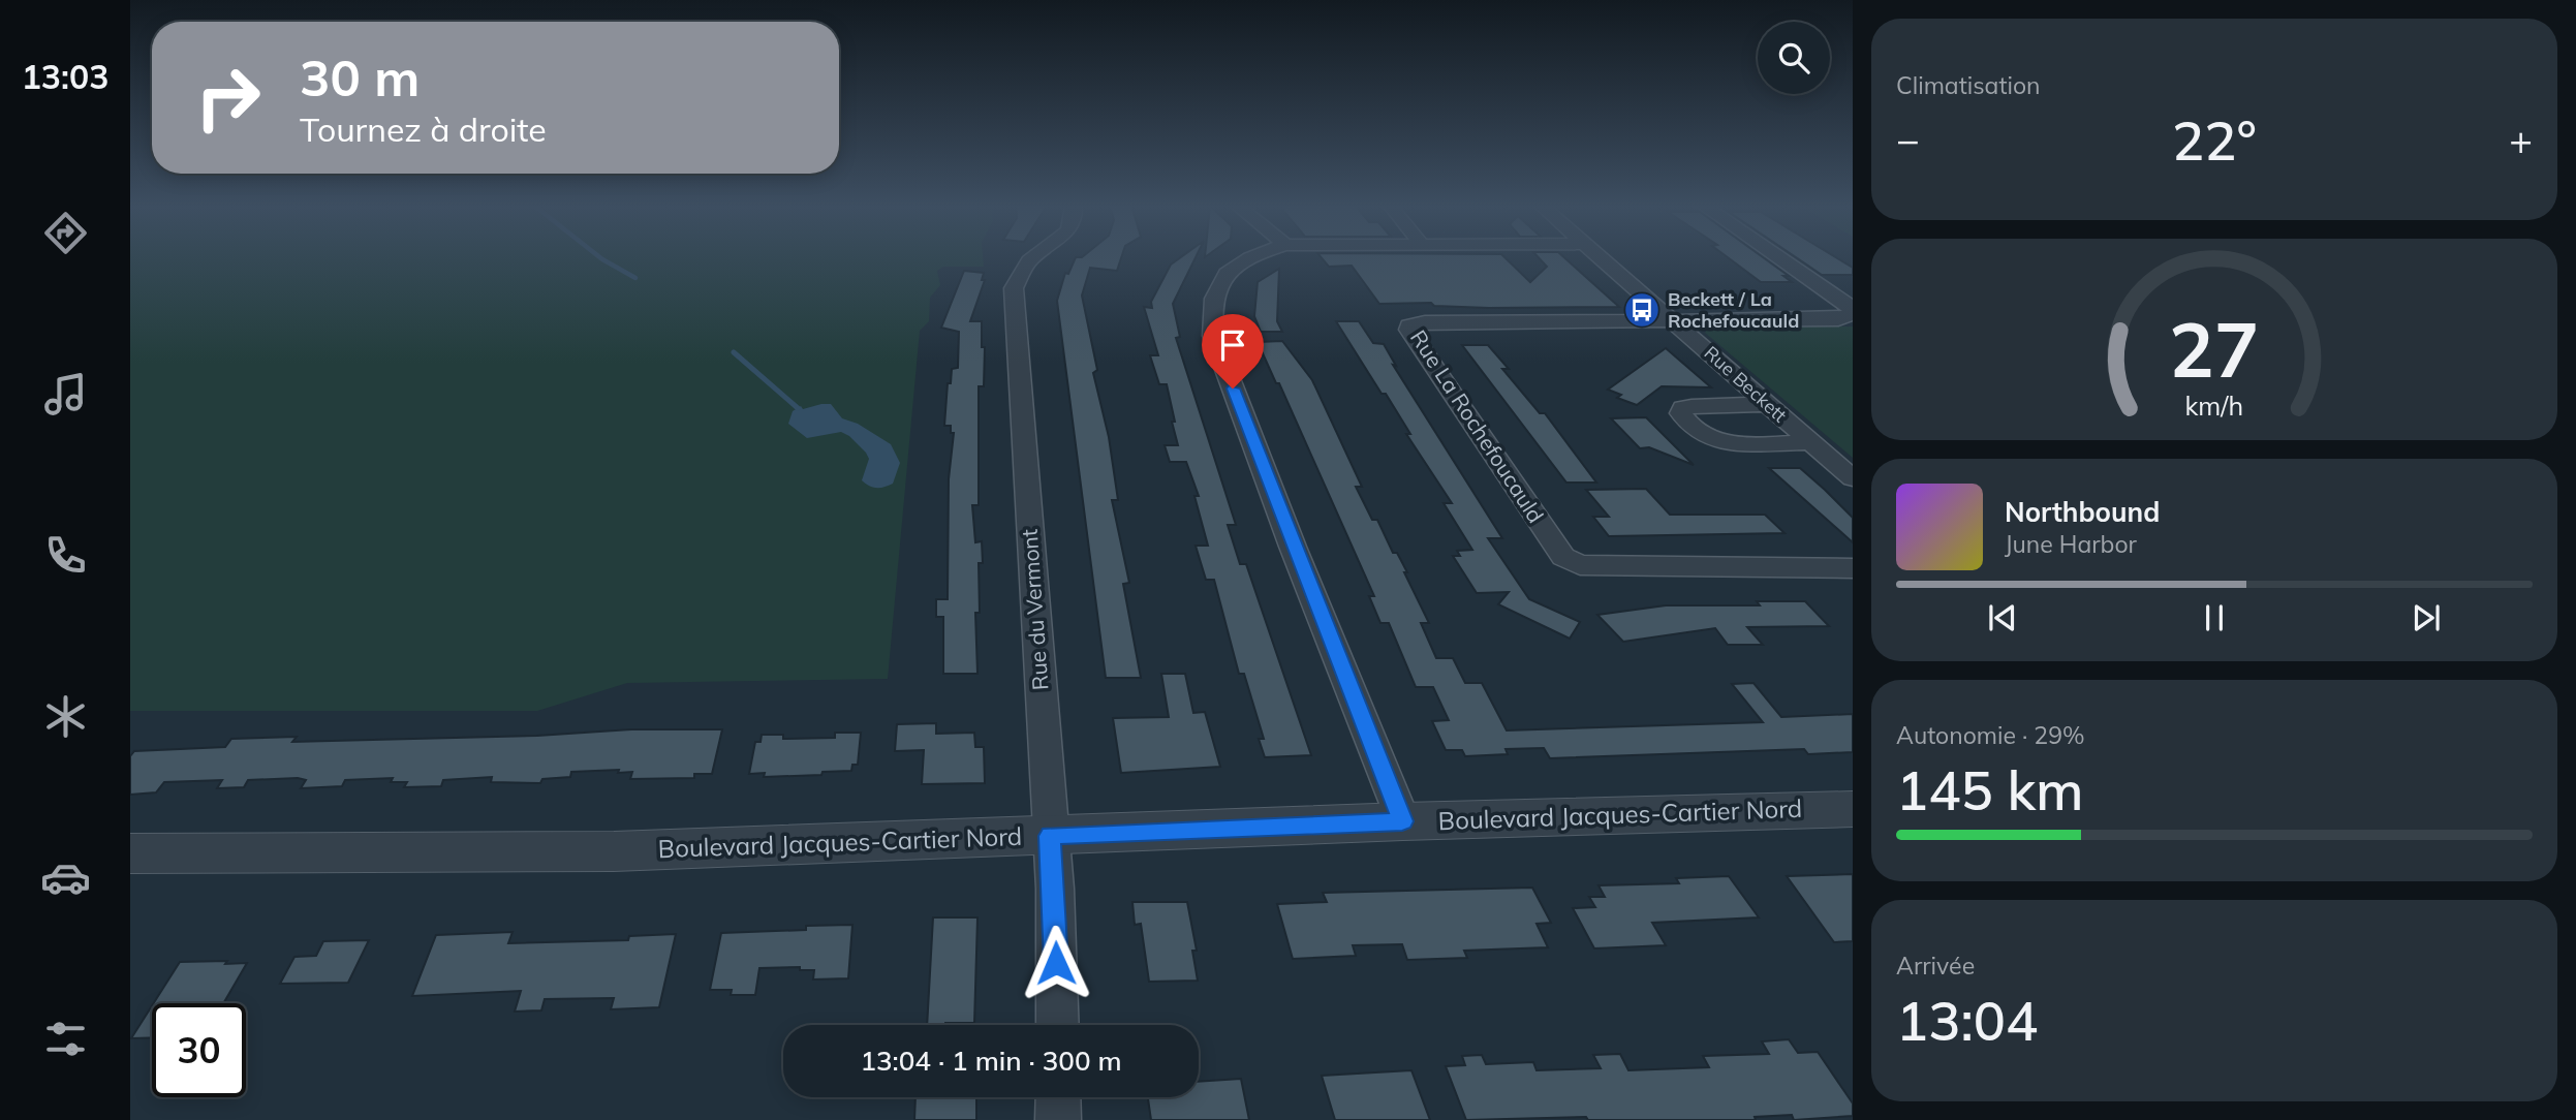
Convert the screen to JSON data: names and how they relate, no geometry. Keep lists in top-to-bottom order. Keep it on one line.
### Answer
{"streets":{"street":["Rue Beckett","Rue La Rochefoucauld","Rue du Vermont","Boulevard Jacques-Cartier Nord"]},"crossings":[["Rue Beckett","Rue La Rochefoucauld"],["Rue du Vermont","Boulevard Jacques-Cartier Nord"]],"places":{"bus stop":["Beckett / La Rochefoucauld"]},"page":{"tabs":"13:03","tile":["Climatisation",["Autonomie · 29%","145 km"],["Arrivée","13:04"]],"turn":["30 m","Tournez à droite"],"heat":["−","22°","+"],"song":["Northbound","June Harbor"],"limit":"30","trip":"13:04 · 1 min · 300 m","gauge":["27","km/h"]}}
